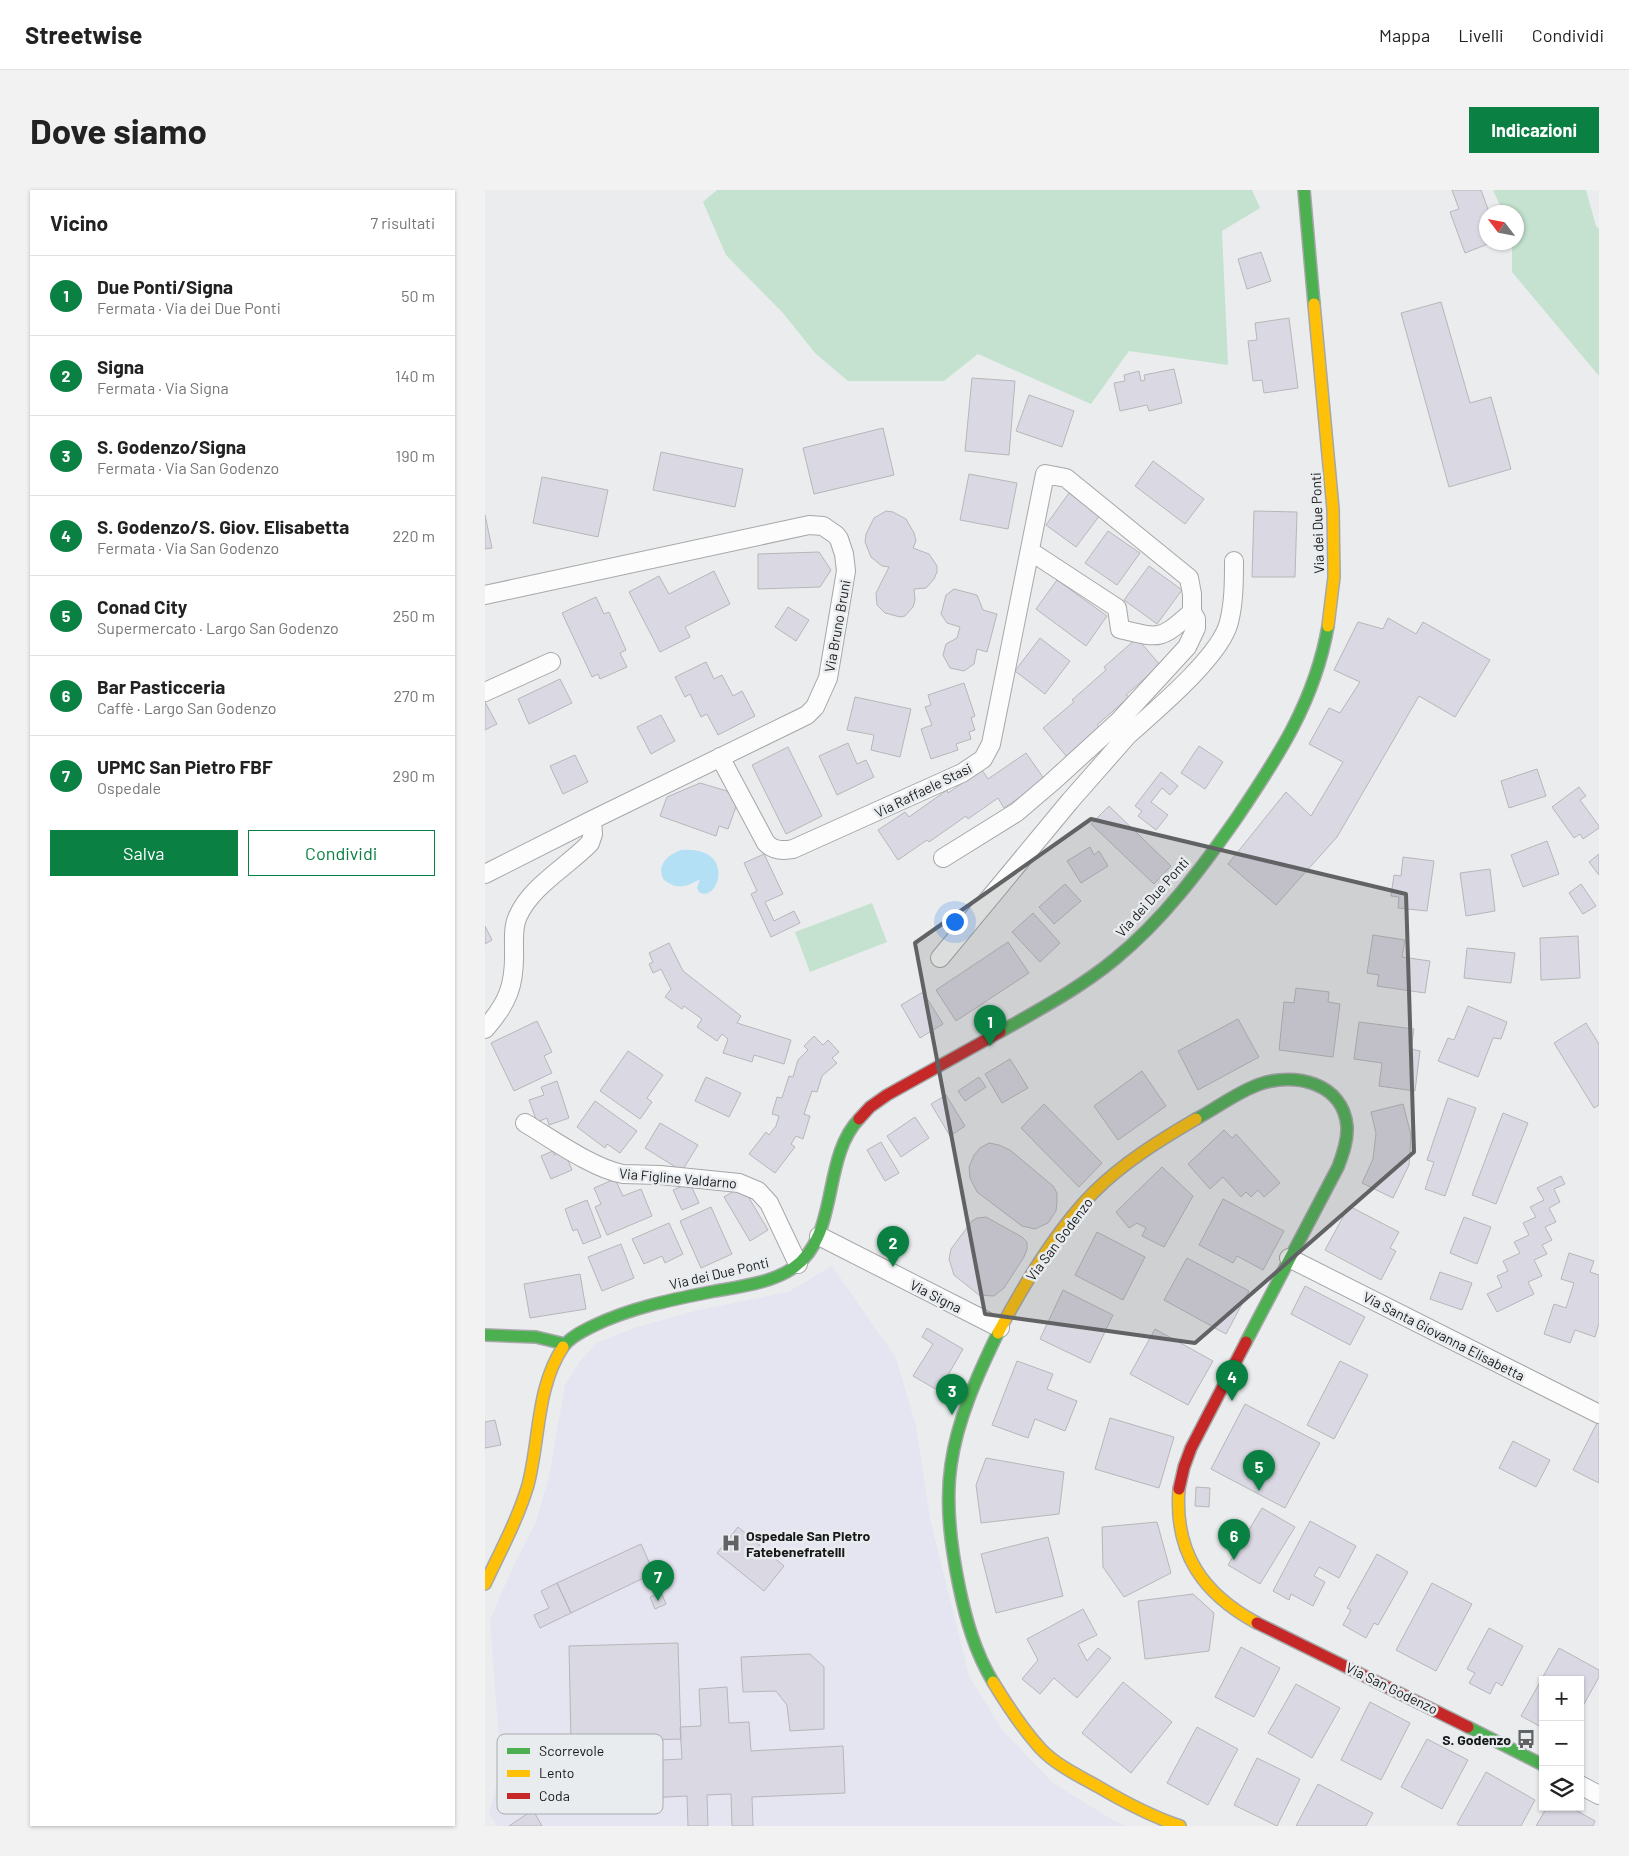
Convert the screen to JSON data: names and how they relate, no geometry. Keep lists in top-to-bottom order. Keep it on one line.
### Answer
{"streets":{"street":["Via dei Due Ponti","Via Bruno Bruni","Via Raffaele Stasi","Via Figline Valdarno","Via San Godenzo","Via Signa","Via Santa Giovanna Elisabetta"]},"crossings":[["Via dei Due Ponti","Via Figline Valdarno"],["Via dei Due Ponti","Via Signa"],["Via Bruno Bruni","Via Raffaele Stasi"],["Via San Godenzo","Via Signa"],["Via San Godenzo","Via Santa Giovanna Elisabetta"]],"places":{"hospital":["Ospedale San Pietro Fatebenefratelli"],"bus stop":["S. Godenzo"]},"legend":["Scorrevole","Lento","Coda"],"north":"top left","page":{"header":"Streetwise","nav":["Mappa","Livelli","Condividi"],"buttons":["Indicazioni",["Salva","Condividi"]],"title":"Dove siamo","heading":["Vicino","7 risultati"],"list":[{"mark":"1","name":"Due Ponti/Signa","note":"Fermata · Via dei Due Ponti","value":"50 m"},{"mark":"2","name":"Signa","note":"Fermata · Via Signa","value":"140 m"},{"mark":"3","name":"S. Godenzo/Signa","note":"Fermata · Via San Godenzo","value":"190 m"},{"mark":"4","name":"S. Godenzo/S. Giov. Elisabetta","note":"Fermata · Via San Godenzo","value":"220 m"},{"mark":"5","name":"Conad City","note":"Supermercato · Largo San Godenzo","value":"250 m"},{"mark":"6","name":"Bar Pasticceria","note":"Caffè · Largo San Godenzo","value":"270 m"},{"mark":"7","name":"UPMC San Pietro FBF","note":"Ospedale","value":"290 m"}],"pins":["1","2","4","3","5","6","7"],"map_buttons":["+","−"]}}
